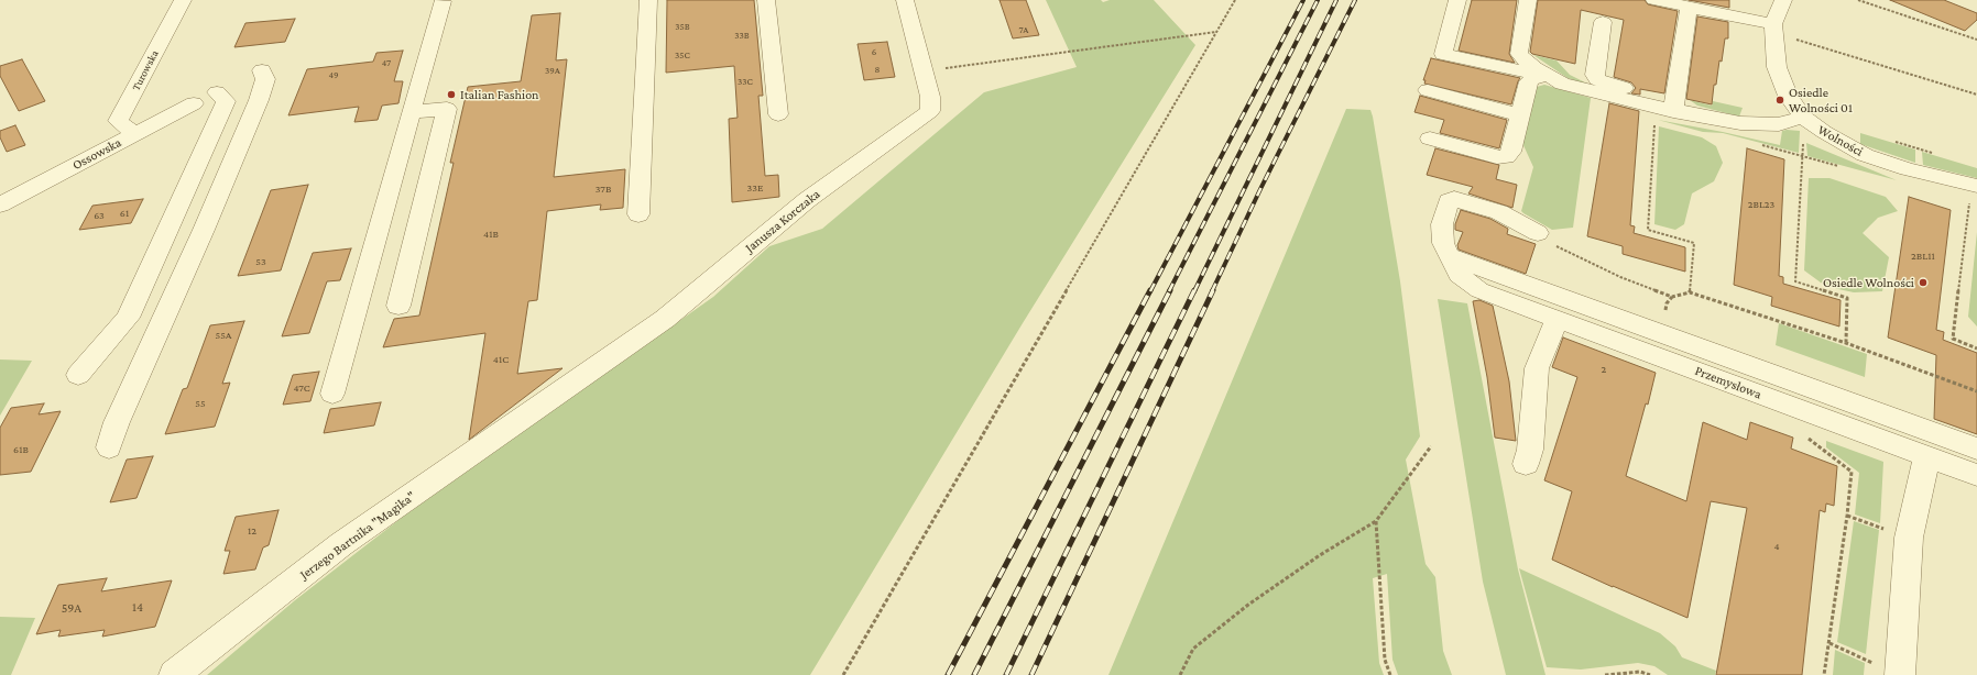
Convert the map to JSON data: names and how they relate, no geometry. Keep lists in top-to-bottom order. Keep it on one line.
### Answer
{"streets":{"street":["Turowska","Wolności","Ossowska","Janusza Korczaka","Przemysłowa","Jerzego Bartnika \"Magika\""]},"crossings":[["Turowska","Ossowska"],["Janusza Korczaka","Jerzego Bartnika \"Magika\""]],"places":["Italian Fashion","Osiedle Wolności 01","Osiedle Wolności"],"house_numbers":["35B","7A","33B","6","35C","47","8","39A","49","33C","33E","37B","2BL23","61","63","41B","2BL11","53","55A","41C","2","47C","55","61B","12","4","14","59A"]}
